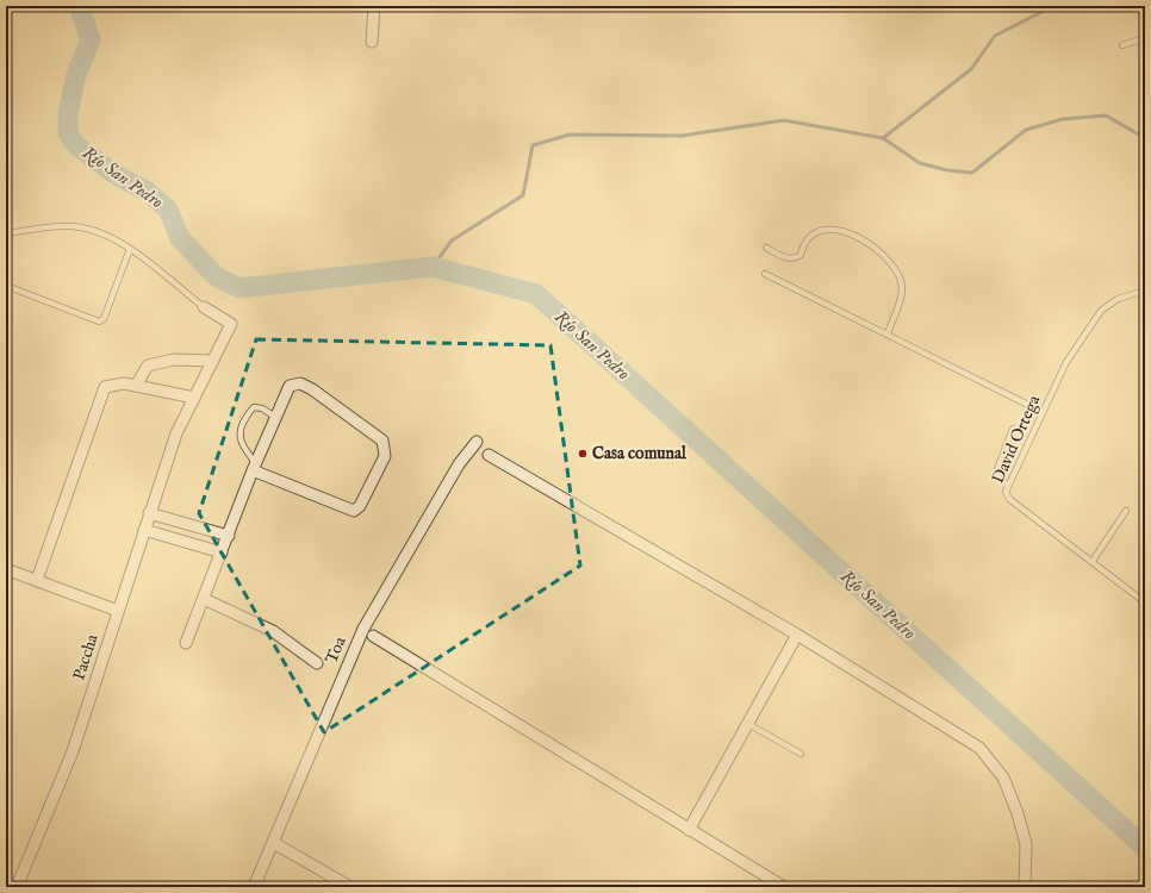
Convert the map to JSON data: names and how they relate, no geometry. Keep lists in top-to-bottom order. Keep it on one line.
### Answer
{"streets":{"street":["Toa","Paccha"],"lane":["David Ortega"]},"water":["Río San Pedro"],"places":["Casa comunal"]}
